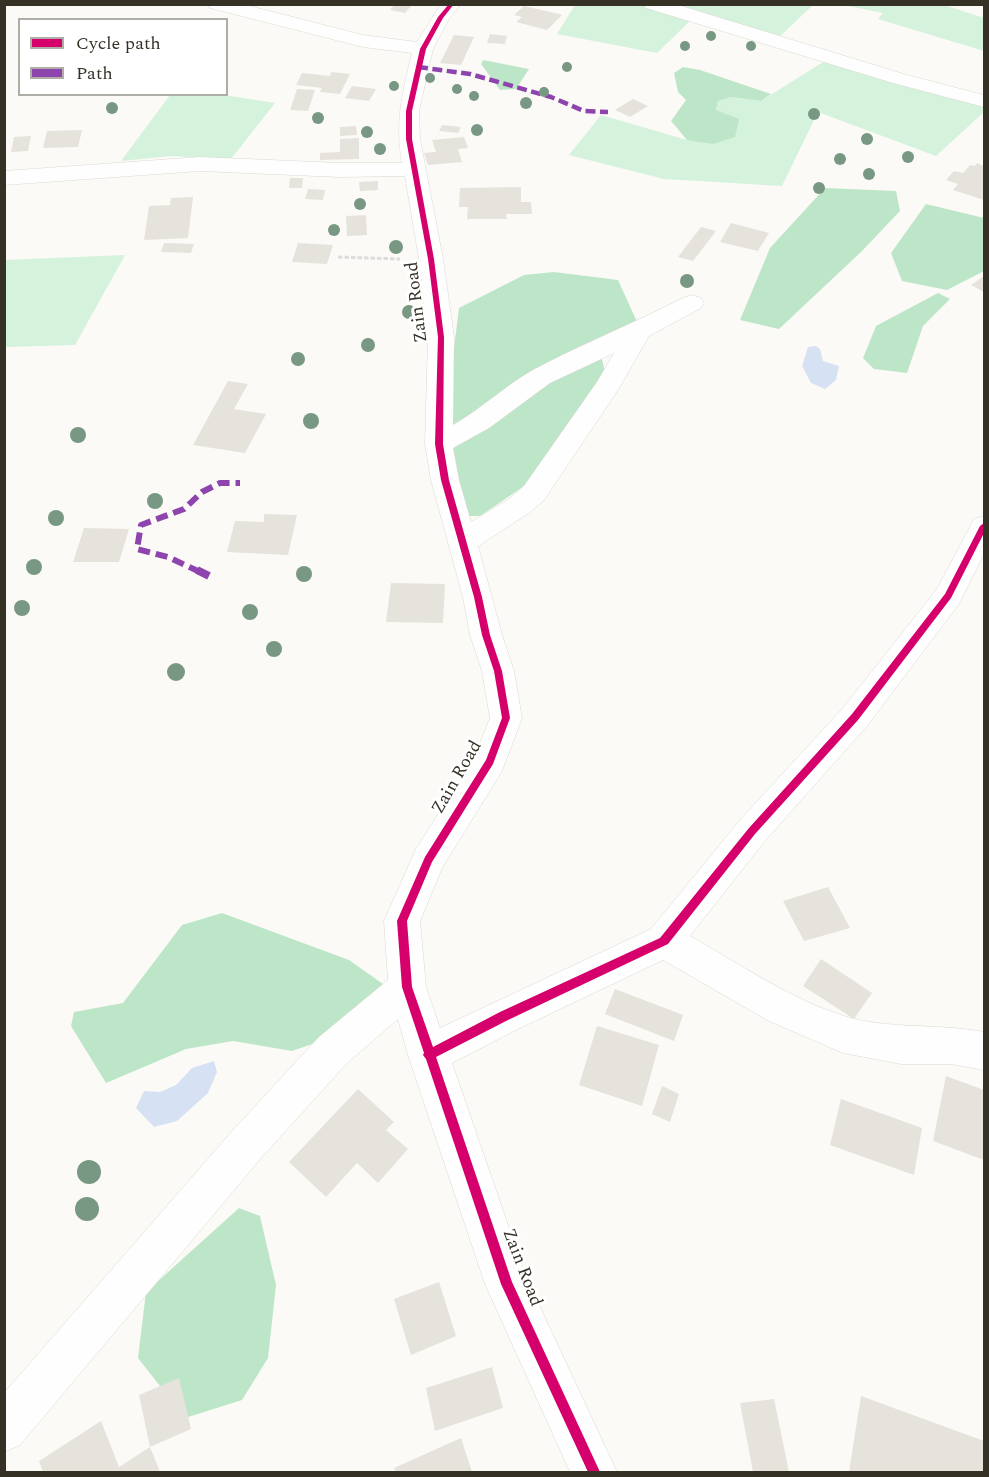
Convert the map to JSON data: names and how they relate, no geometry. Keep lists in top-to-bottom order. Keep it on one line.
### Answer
{"streets":{"street":["Zain Road"]},"legend":["Cycle path","Path"]}
